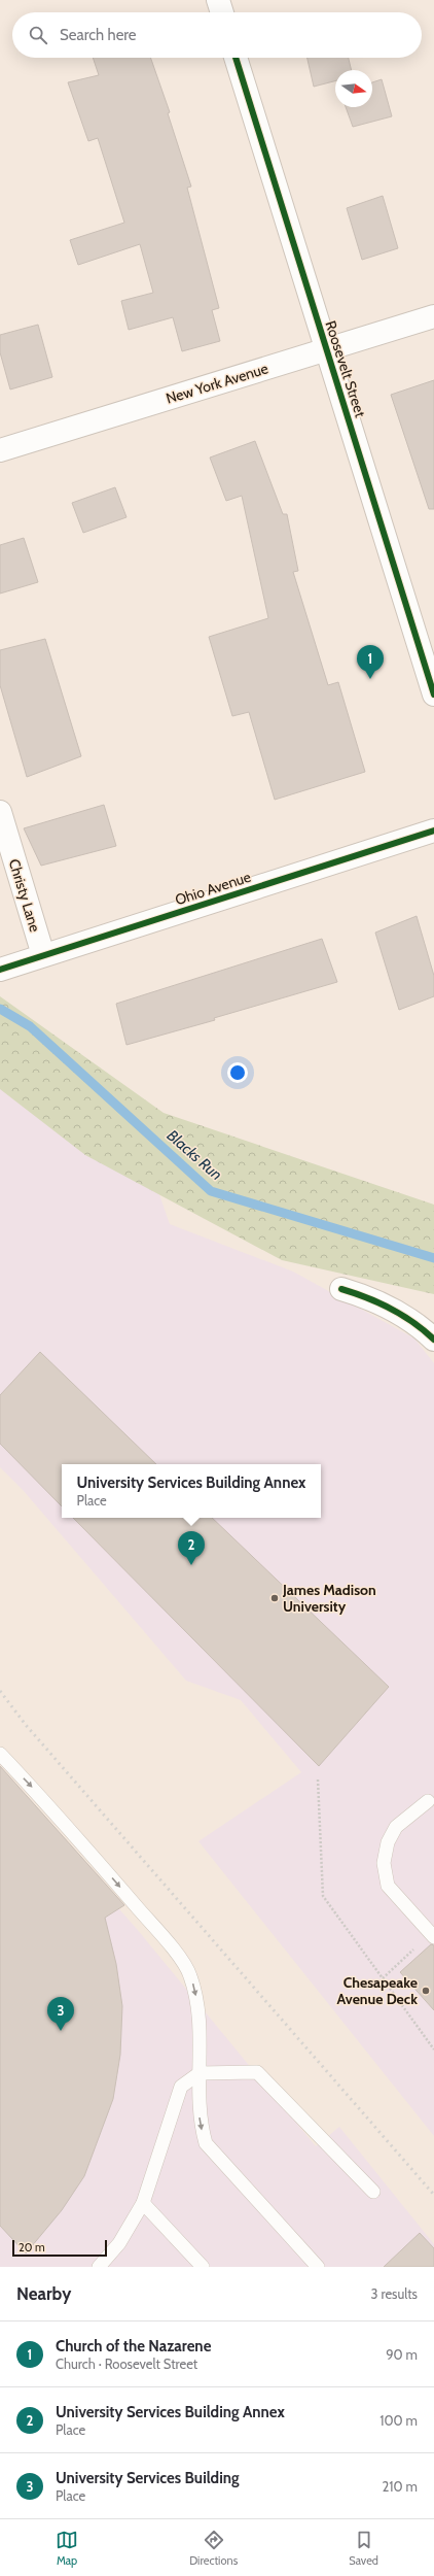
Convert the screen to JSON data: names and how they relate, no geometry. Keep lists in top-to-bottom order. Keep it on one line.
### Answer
{"streets":{"street":["Roosevelt Street","New York Avenue","Ohio Avenue","Christy Lane"]},"crossings":[["Roosevelt Street","New York Avenue"],["Ohio Avenue","Christy Lane"]],"water":["Blacks Run"],"places":["James Madison University","Chesapeake Avenue Deck"],"scale_bar":"20 m","north":"right","page":{"search":"Search here","pins":["1","2","3"],"popup":["University Services Building Annex","Place"],"scale":"20 m","heading":["Nearby","3 results"],"list":[{"mark":"1","name":"Church of the Nazarene","note":"Church · Roosevelt Street","value":"90 m"},{"mark":"2","name":"University Services Building Annex","note":"Place","value":"100 m"},{"mark":"3","name":"University Services Building","note":"Place","value":"210 m"}],"nav":["Map","Directions","Saved"]}}
